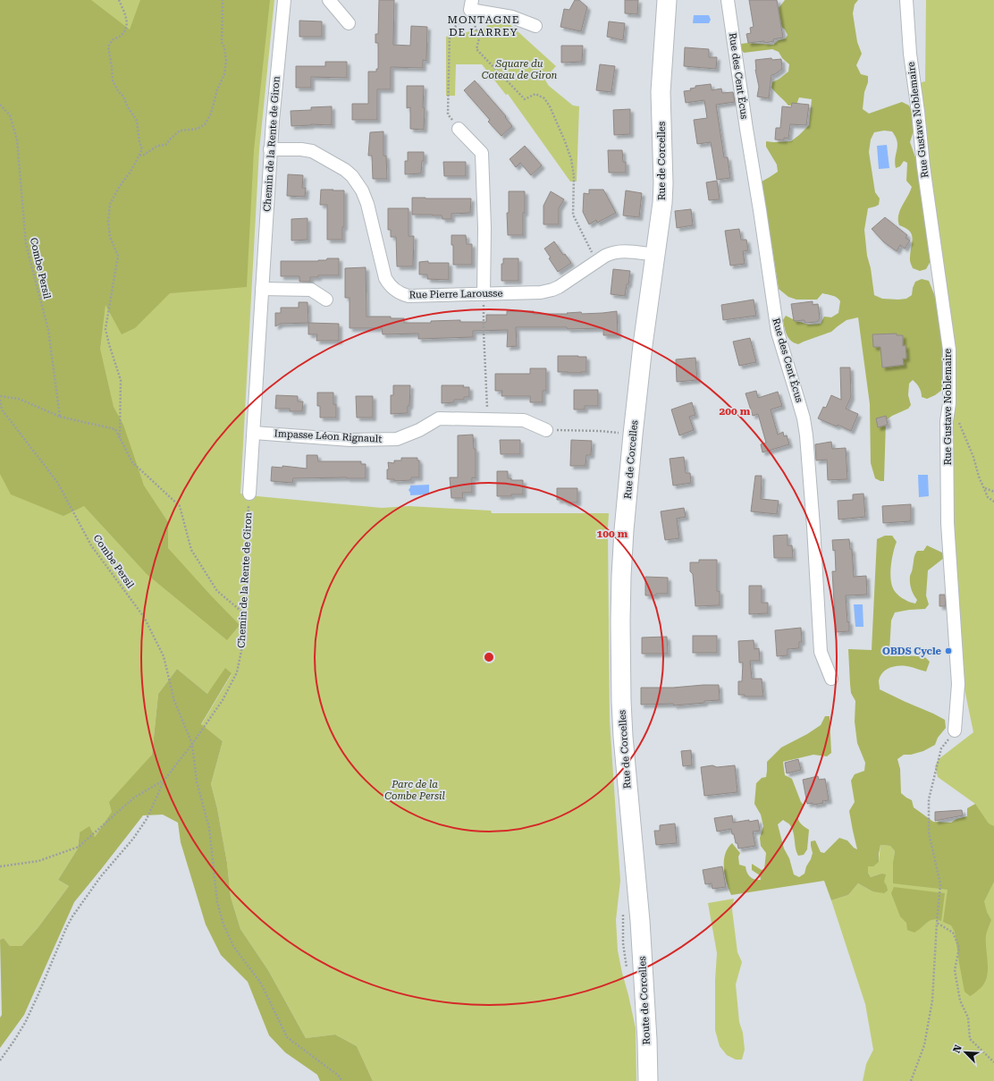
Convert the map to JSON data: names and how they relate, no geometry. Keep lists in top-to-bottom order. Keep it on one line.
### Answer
{"streets":{"main road":["Rue de Corcelles","Route de Corcelles"],"street":["Rue des Cent Écus","Rue Gustave Noblemaire","Chemin de la Rente de Giron","Rue Pierre Larousse","Impasse Léon Rignault"],"path":["Combe Persil"]},"crossings":[["Chemin de la Rente de Giron","Combe Persil"],["Chemin de la Rente de Giron","Rue Pierre Larousse"],["Chemin de la Rente de Giron","Impasse Léon Rignault"],["Rue de Corcelles","Rue Pierre Larousse"],["Rue de Corcelles","Route de Corcelles"]],"districts":["MONTAGNE DE LARREY"],"parks":["Square du Coteau de Giron","Parc de la Combe Persil"],"places":["OBDS Cycle"],"north":"top left","rings":["200 m","100 m"]}
